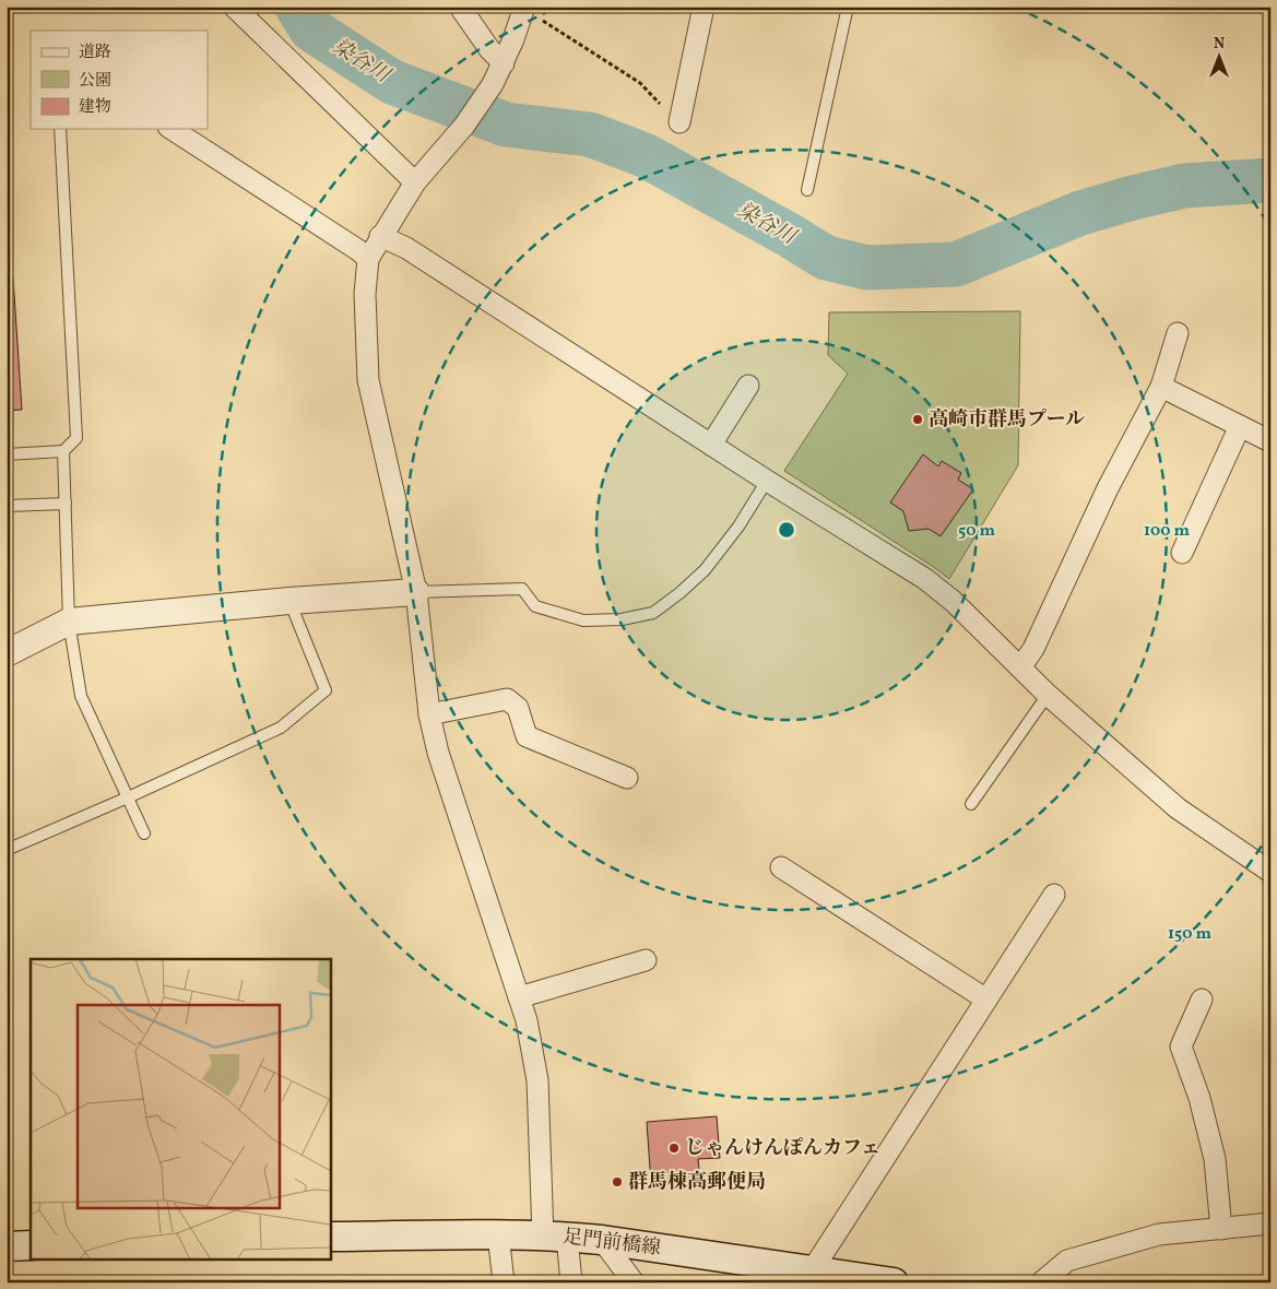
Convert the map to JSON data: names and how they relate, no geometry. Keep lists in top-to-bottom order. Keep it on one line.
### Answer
{"streets":{"main road":["足門前橋線"]},"water":["染谷川"],"places":["高崎市群馬プール","じゃんけんぽんカフェ","群馬棟高郵便局"],"legend":["道路","公園","建物"],"north":"top","rings":["50 m","100 m","150 m"]}
